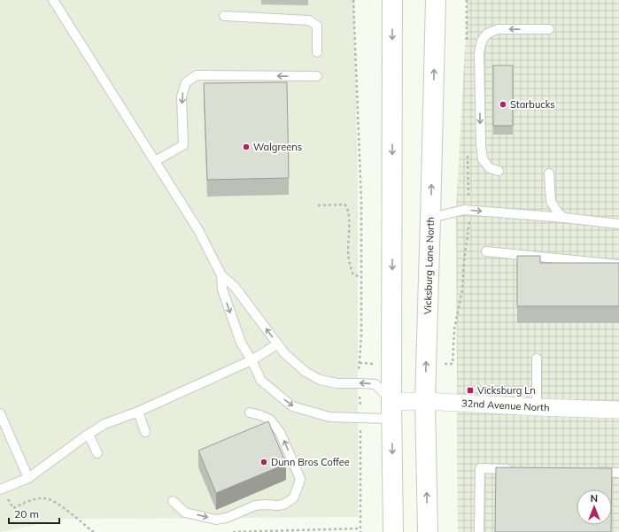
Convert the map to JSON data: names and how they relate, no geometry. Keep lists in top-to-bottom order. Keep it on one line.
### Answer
{"streets":{"main road":["Vicksburg Lane North"],"street":["32nd Avenue North"]},"crossings":[["Vicksburg Lane North","32nd Avenue North"]],"places":{"other":["Starbucks","Walgreens","Dunn Bros Coffee"],"transit":["Vicksburg Ln"]},"scale_bar":"20 m","north":"top"}
